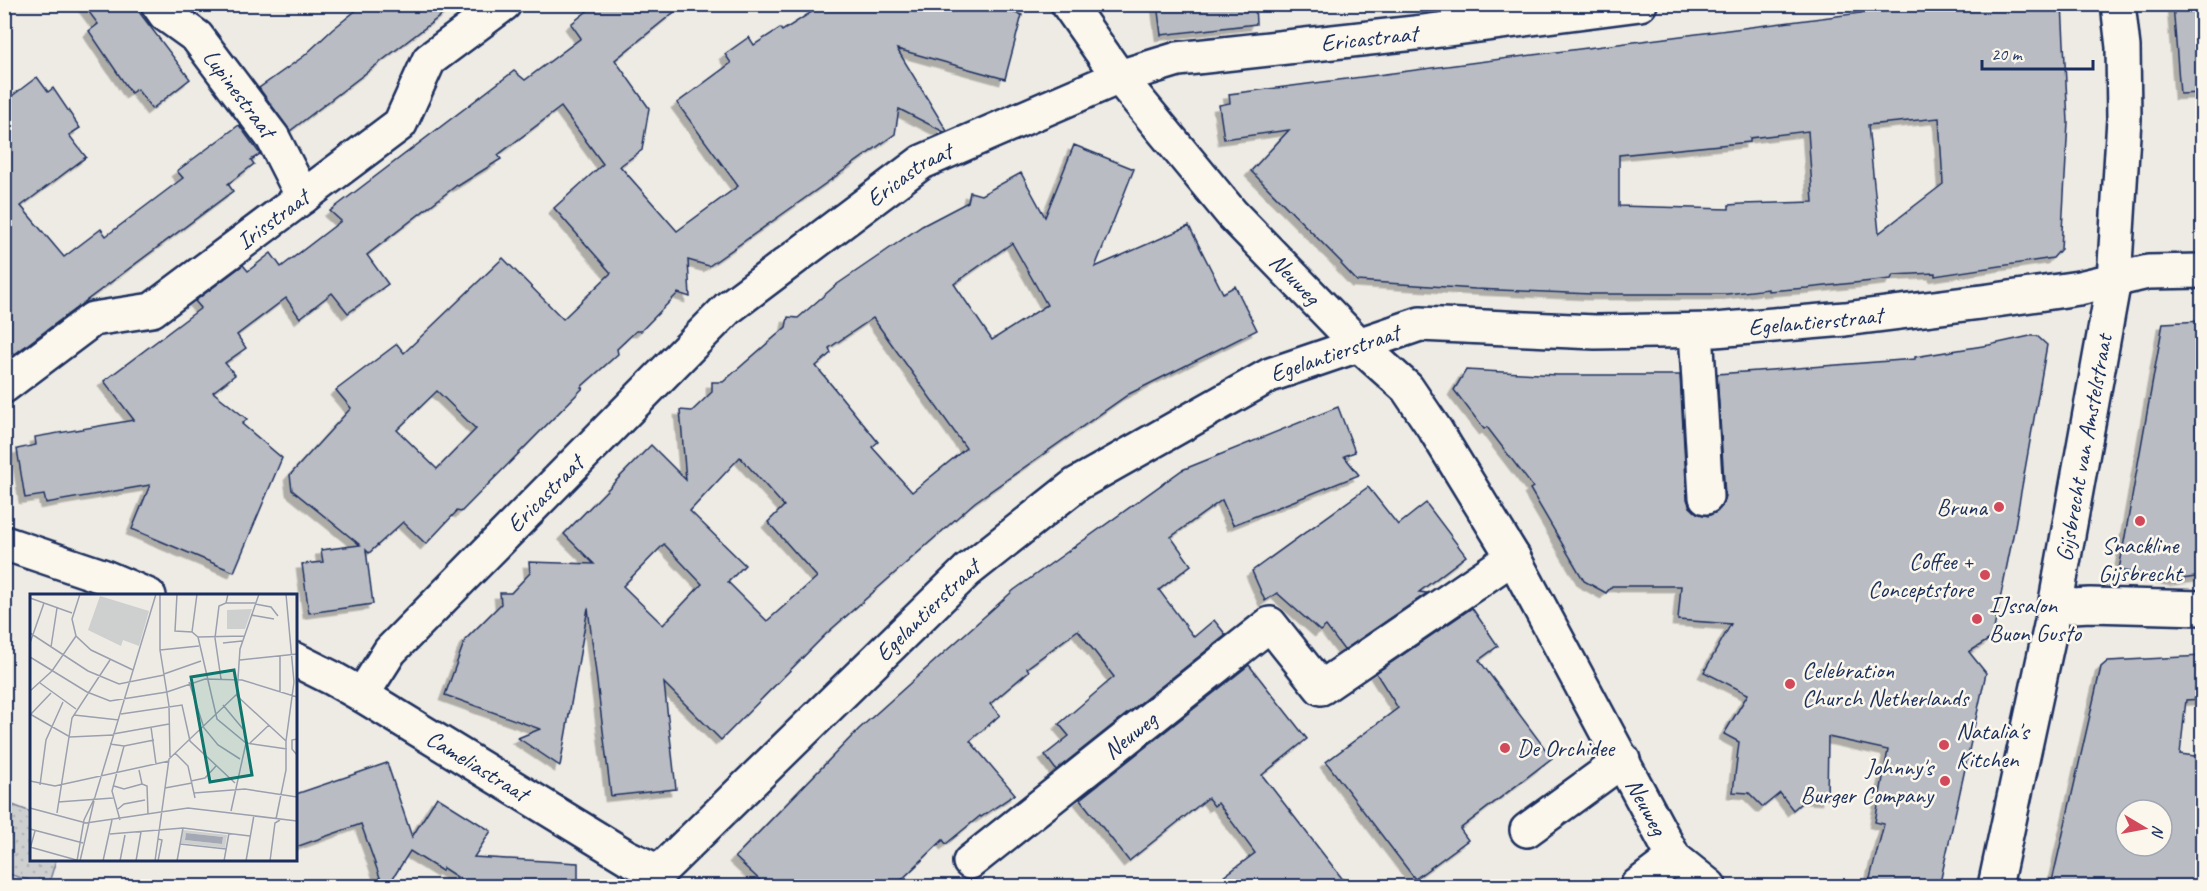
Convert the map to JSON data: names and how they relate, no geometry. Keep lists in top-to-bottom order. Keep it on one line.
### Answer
{"streets":{"street":["Ericastraat","Lupinestraat","Irisstraat","Neuweg","Egelantierstraat","Gijsbrecht van Amstelstraat","Cameliastraat"]},"crossings":[["Ericastraat","Neuweg"],["Ericastraat","Cameliastraat"],["Lupinestraat","Irisstraat"],["Neuweg","Egelantierstraat"],["Egelantierstraat","Gijsbrecht van Amstelstraat"],["Egelantierstraat","Cameliastraat"]],"places":["Bruna","Snackline Gijsbrecht","Coffee + Conceptstore","IJssalon Buon Gusto","Celebration Church Netherlands","Natalia's Kitchen","De Orchidee","Johnny's Burger Company"],"scale_bar":"20 m","north":"right"}
